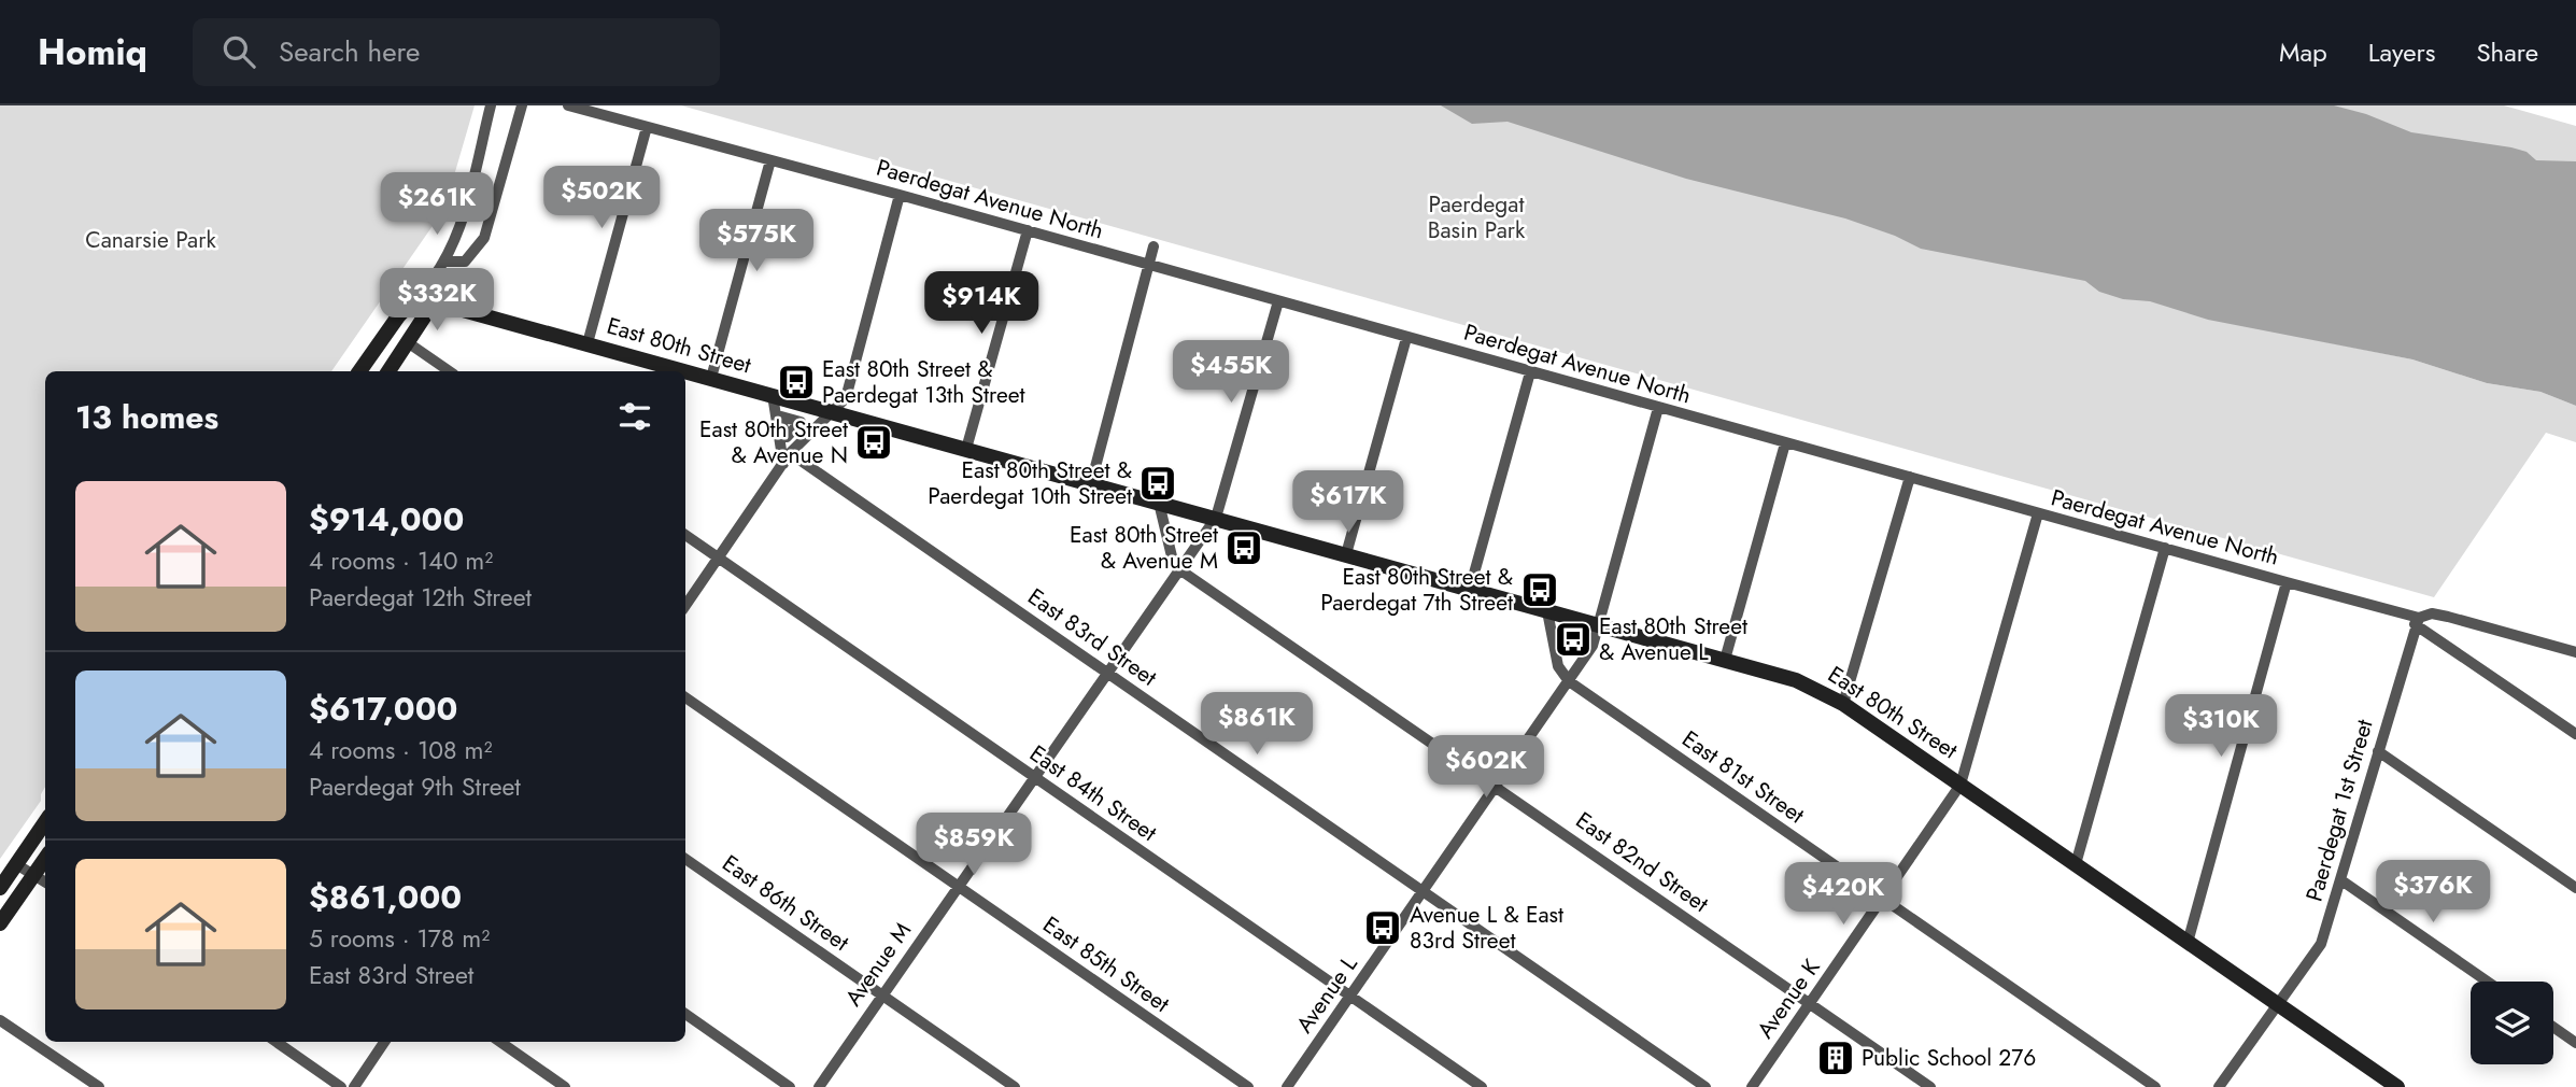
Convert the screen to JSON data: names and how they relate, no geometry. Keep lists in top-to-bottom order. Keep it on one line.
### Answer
{"streets":{"street":["Paerdegat Avenue North","East 80th Street","East 83rd Street","East 81st Street","East 84th Street","Paerdegat 1st Street","East 82nd Street","East 86th Street","Avenue M","East 85th Street","Avenue L","Avenue K"]},"crossings":[["Paerdegat Avenue North","Paerdegat 1st Street"],["Paerdegat Avenue North","Avenue M"],["Paerdegat Avenue North","Avenue L"],["Paerdegat Avenue North","Avenue K"],["East 80th Street","Paerdegat 1st Street"],["East 80th Street","Avenue M"],["East 80th Street","Avenue L"],["East 80th Street","Avenue K"],["East 83rd Street","Avenue M"],["East 83rd Street","Avenue L"],["East 81st Street","Avenue L"],["East 81st Street","Avenue K"],["East 84th Street","Avenue M"],["East 84th Street","Avenue L"],["East 82nd Street","Avenue M"],["East 82nd Street","Avenue L"],["East 82nd Street","Avenue K"],["East 86th Street","Avenue M"],["Avenue M","East 85th Street"]],"parks":["Paerdegat Basin Park","Canarsie Park"],"places":{"bus stop":["East 80th Street & Paerdegat 13th Street","East 80th Street & Avenue N","East 80th Street & Paerdegat 10th Street","East 80th Street & Avenue M","East 80th Street & Paerdegat 7th Street","East 80th Street & Avenue L","Avenue L & East 83rd Street"],"building":["Public School 276"]},"page":{"header":"Homiq","search":"Search here","nav":["Map","Layers","Share"],"price":["$502K","$261K","$575K","$332K","$914K","$455K","$617K","$861K","$310K","$602K","$859K","$376K","$420K"],"heading":"13 homes","list":[{"name":"$914,000","note":"4 rooms · 140 m² · Paerdegat 12th Street"},{"name":"$617,000","note":"4 rooms · 108 m² · Paerdegat 9th Street"},{"name":"$861,000","note":"5 rooms · 178 m² · East 83rd Street"}]}}
